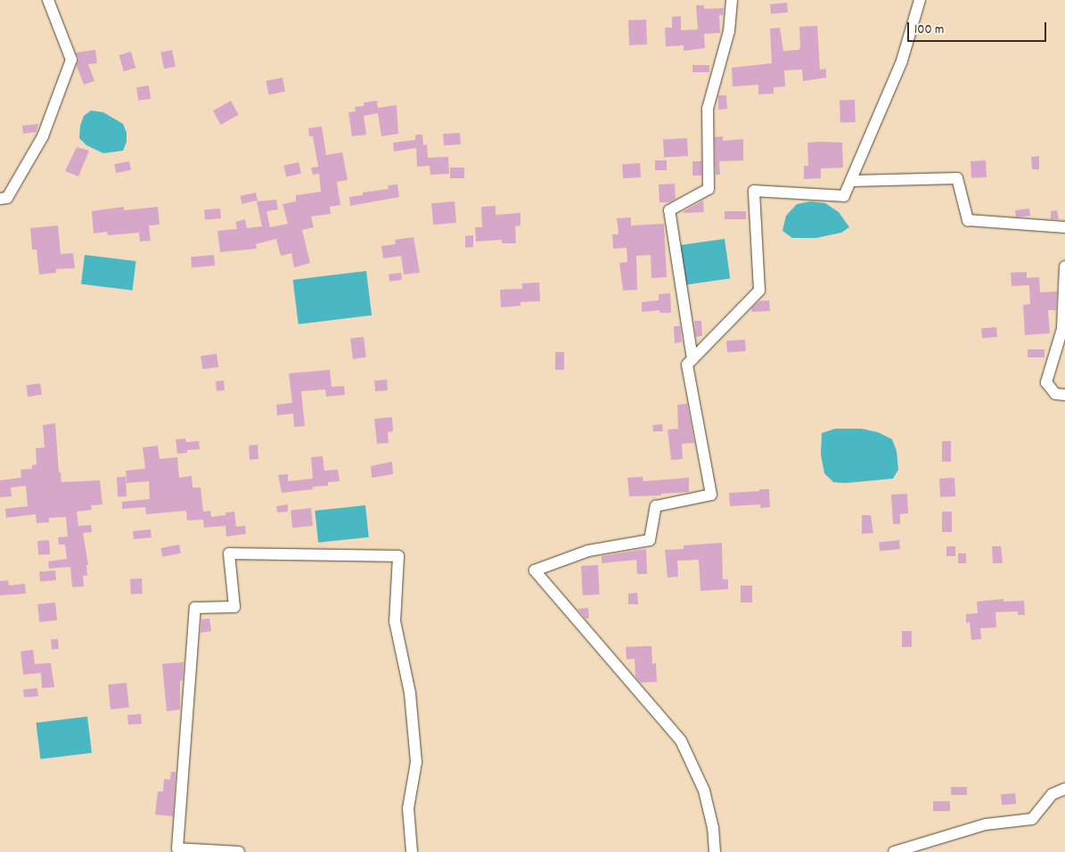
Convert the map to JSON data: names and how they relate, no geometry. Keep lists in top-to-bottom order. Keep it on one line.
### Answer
{"scale_bar":"100 m"}
